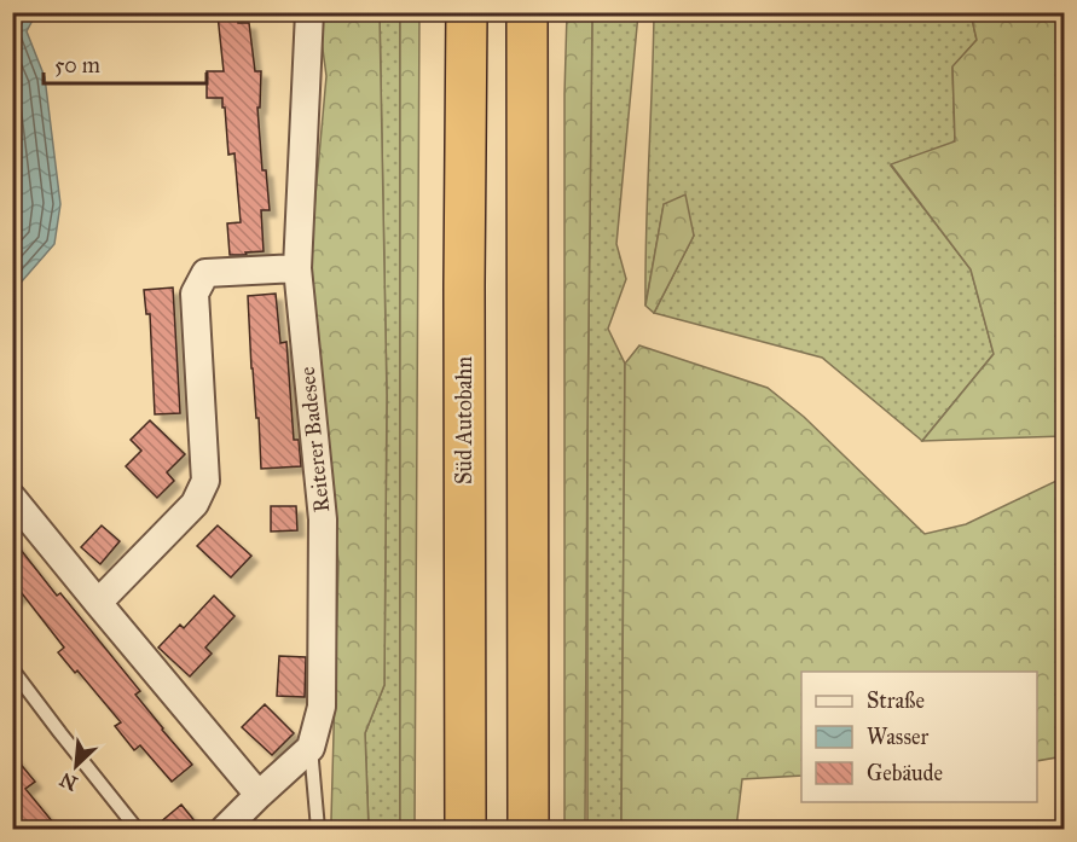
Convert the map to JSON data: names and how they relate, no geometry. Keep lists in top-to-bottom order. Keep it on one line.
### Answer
{"streets":{"highway":["Süd Autobahn"],"street":["Reiterer Badesee"]},"legend":["Straße","Wasser","Gebäude"],"scale_bar":"50 m","north":"bottom left"}
